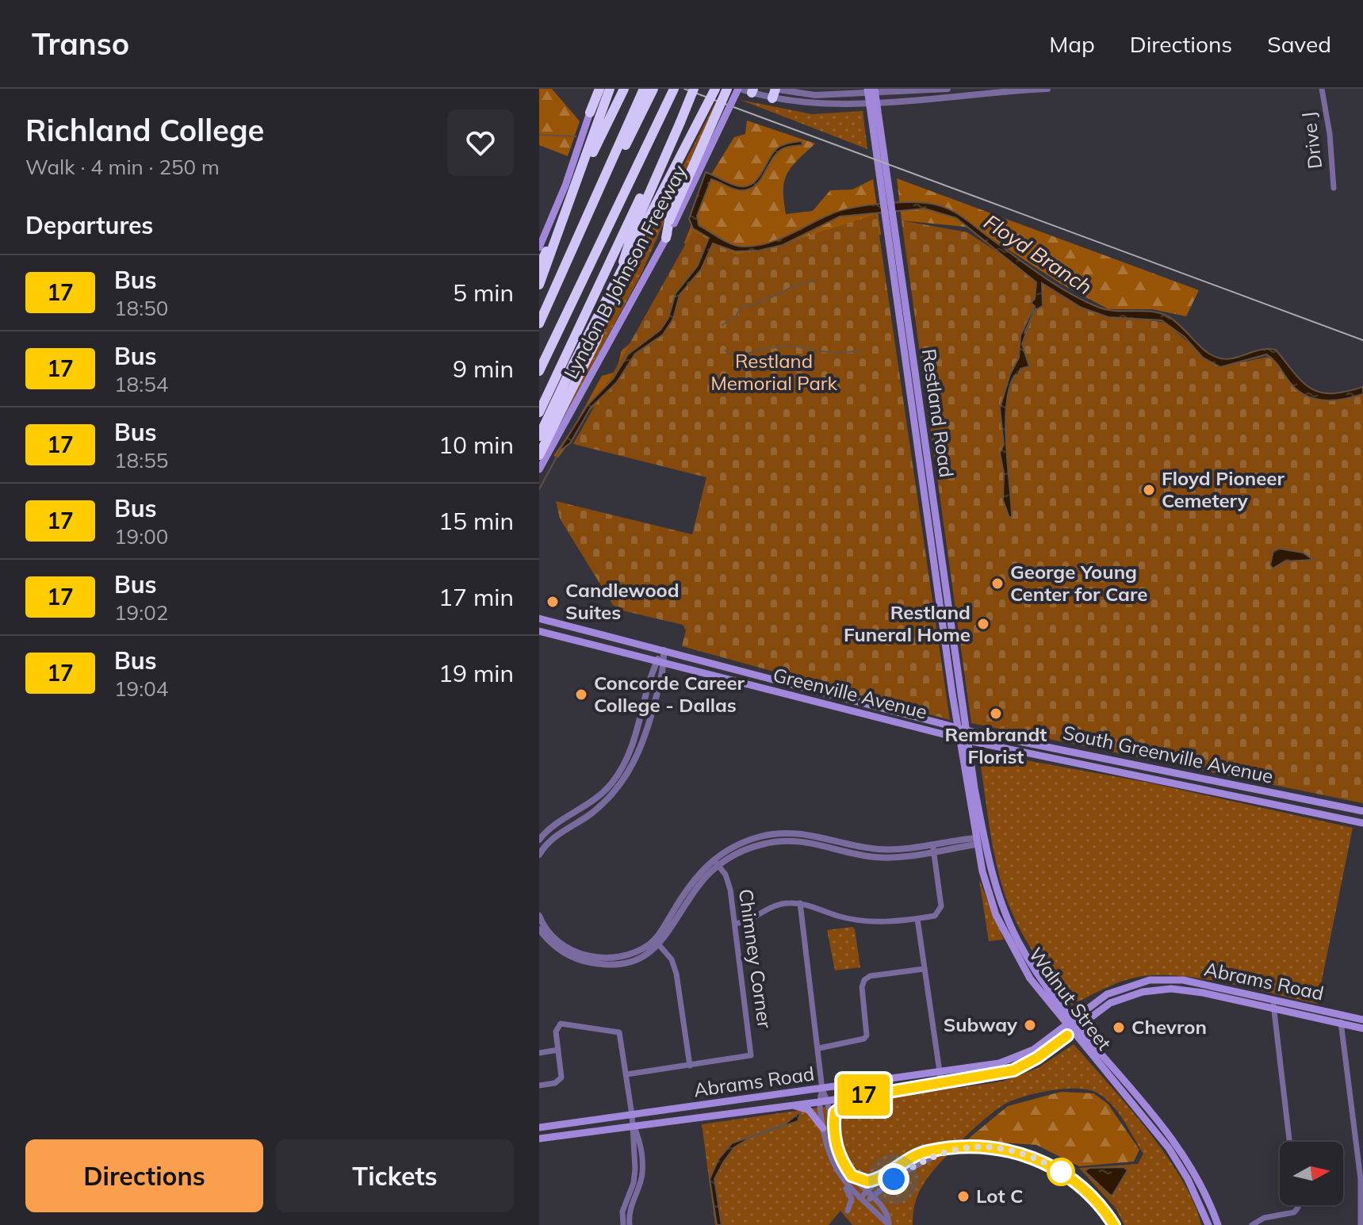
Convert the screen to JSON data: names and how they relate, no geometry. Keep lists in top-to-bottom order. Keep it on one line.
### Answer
{"streets":{"highway":["Lyndon B Johnson Freeway"],"main road":["Restland Road","Greenville Avenue","South Greenville Avenue","Abrams Road","Walnut Street"],"street":["Drive J","Chimney Corner"]},"crossings":[["Restland Road","Greenville Avenue"],["Restland Road","South Greenville Avenue"],["Restland Road","Walnut Street"],["Greenville Avenue","South Greenville Avenue"],["Greenville Avenue","Walnut Street"],["South Greenville Avenue","Walnut Street"],["Abrams Road","Walnut Street"]],"water":["Floyd Branch"],"parks":["Restland Memorial Park"],"places":["Floyd Pioneer Cemetery","George Young Center for Care","Candlewood Suites","Restland Funeral Home","Concorde Career College - Dallas","Rembrandt Florist","Subway","Chevron","Lot C"],"lines":["bus line 17"],"north":"right","page":{"header":"Transo","nav":["Map","Directions","Saved"],"heading":[["Richland College","Walk · 4 min · 250 m"],"Departures"],"on_map":"17","list":[{"mark":"17","name":"Bus","note":"18:50","value":"5 min"},{"mark":"17","name":"Bus","note":"18:54","value":"9 min"},{"mark":"17","name":"Bus","note":"18:55","value":"10 min"},{"mark":"17","name":"Bus","note":"19:00","value":"15 min"},{"mark":"17","name":"Bus","note":"19:02","value":"17 min"},{"mark":"17","name":"Bus","note":"19:04","value":"19 min"}],"buttons":["Directions","Tickets"]}}
